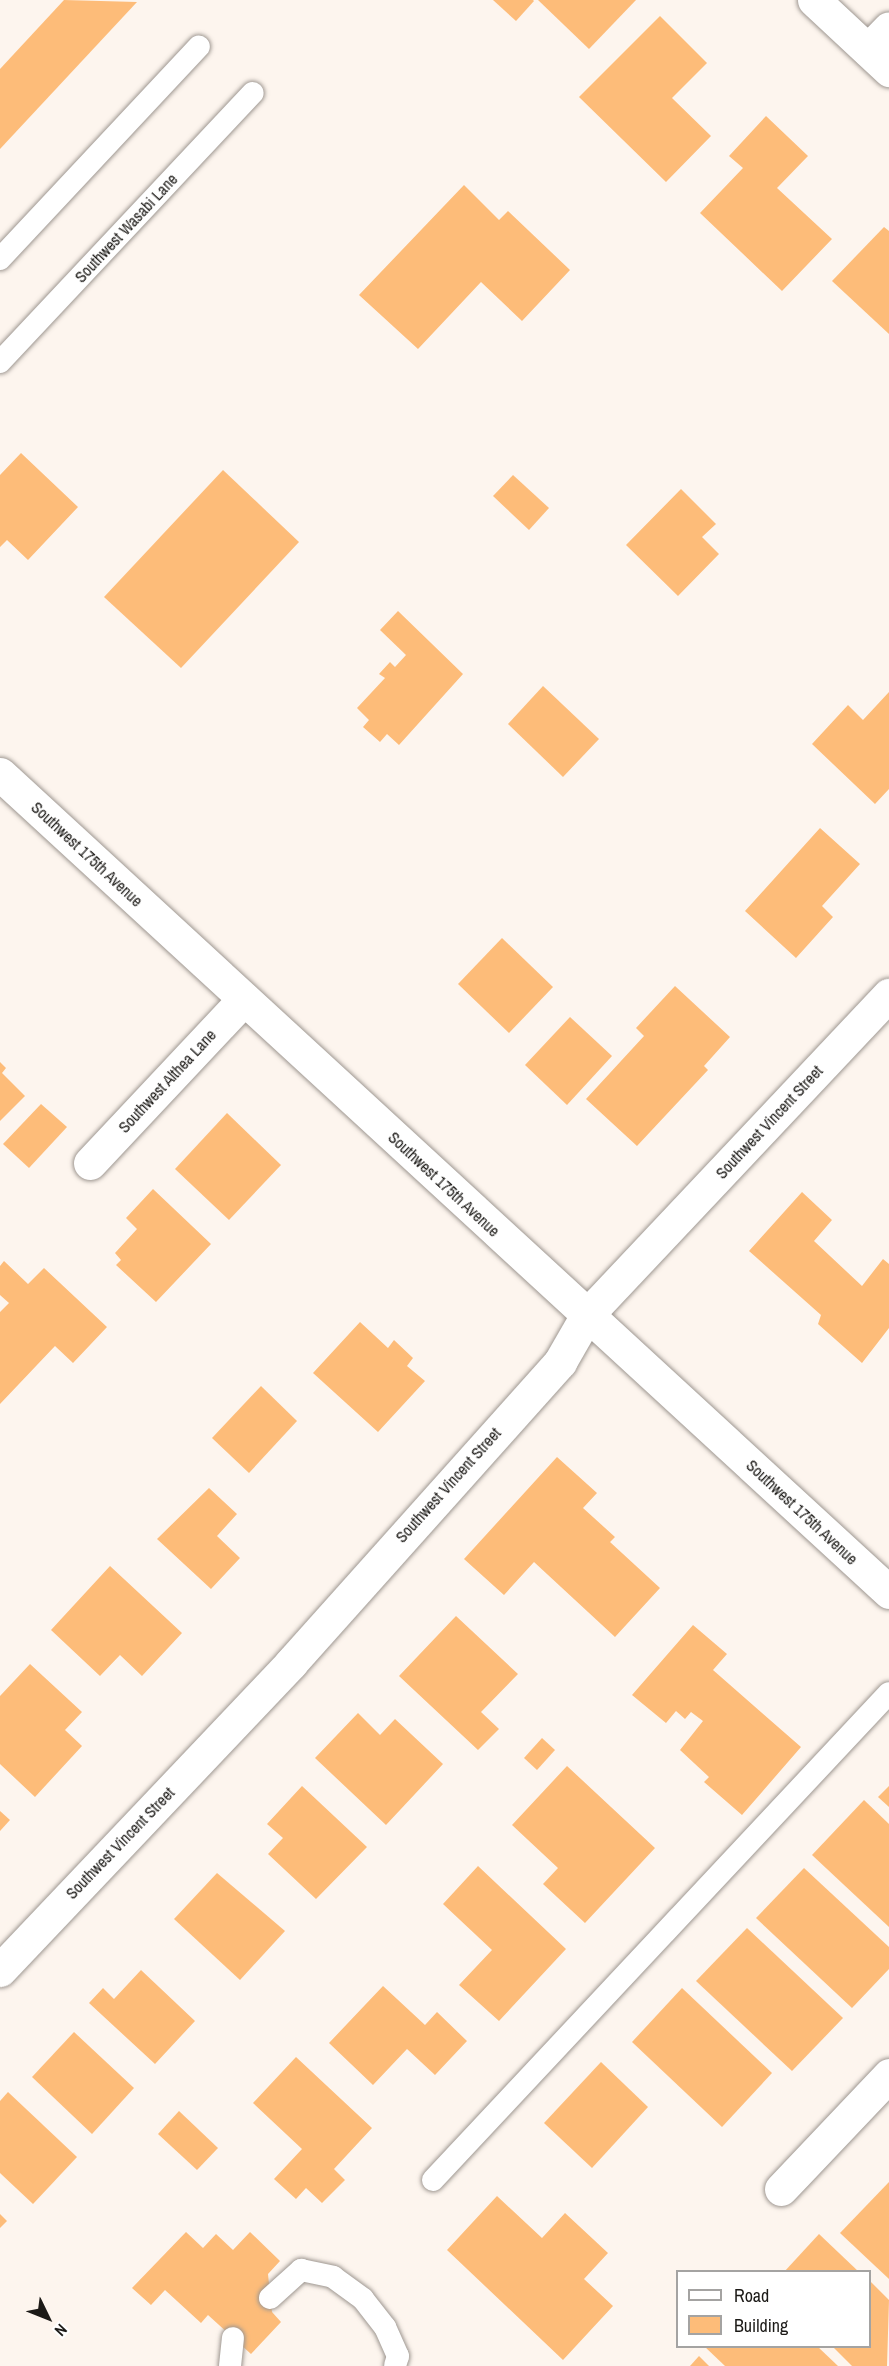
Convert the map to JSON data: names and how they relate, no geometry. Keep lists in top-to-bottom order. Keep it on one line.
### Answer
{"streets":{"street":["Southwest 175th Avenue","Southwest Althea Lane","Southwest Vincent Street"],"lane":["Southwest Wasabi Lane"]},"crossings":[["Southwest 175th Avenue","Southwest Althea Lane"],["Southwest 175th Avenue","Southwest Vincent Street"]],"legend":["Road","Building"],"north":"bottom right"}
